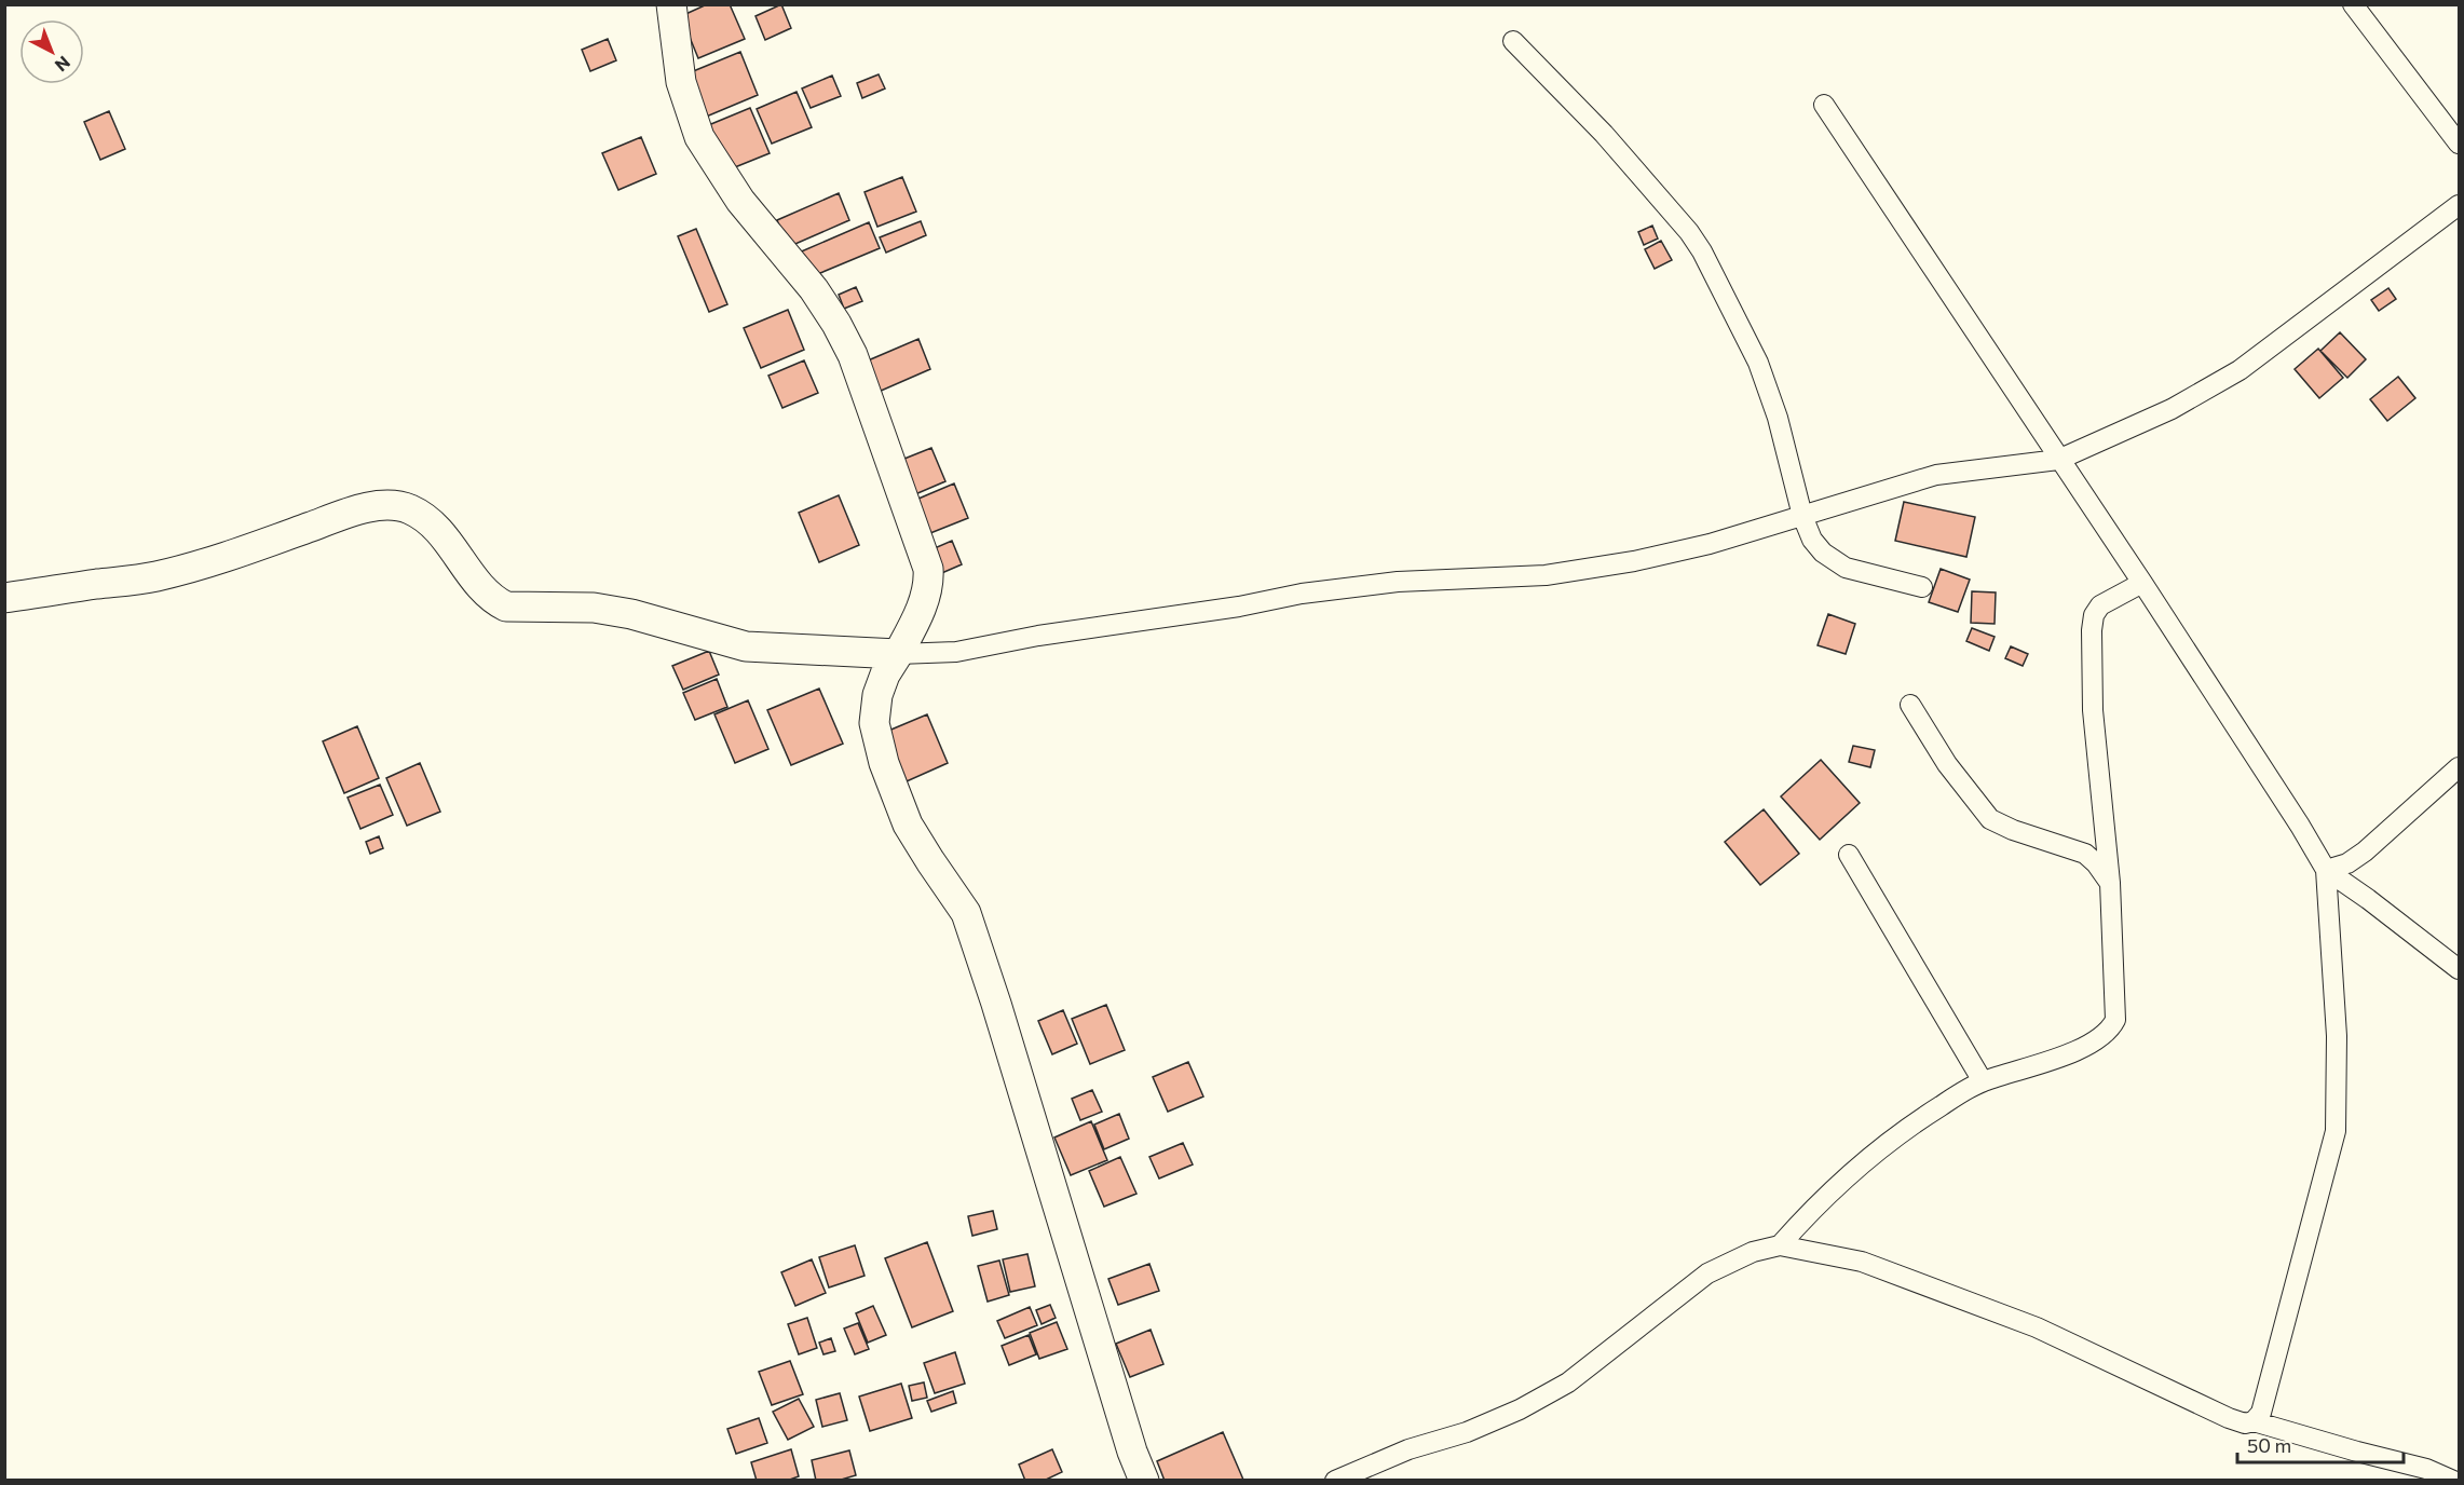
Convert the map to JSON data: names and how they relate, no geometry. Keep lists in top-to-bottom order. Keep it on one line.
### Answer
{"scale_bar":"50 m","north":"bottom right"}
